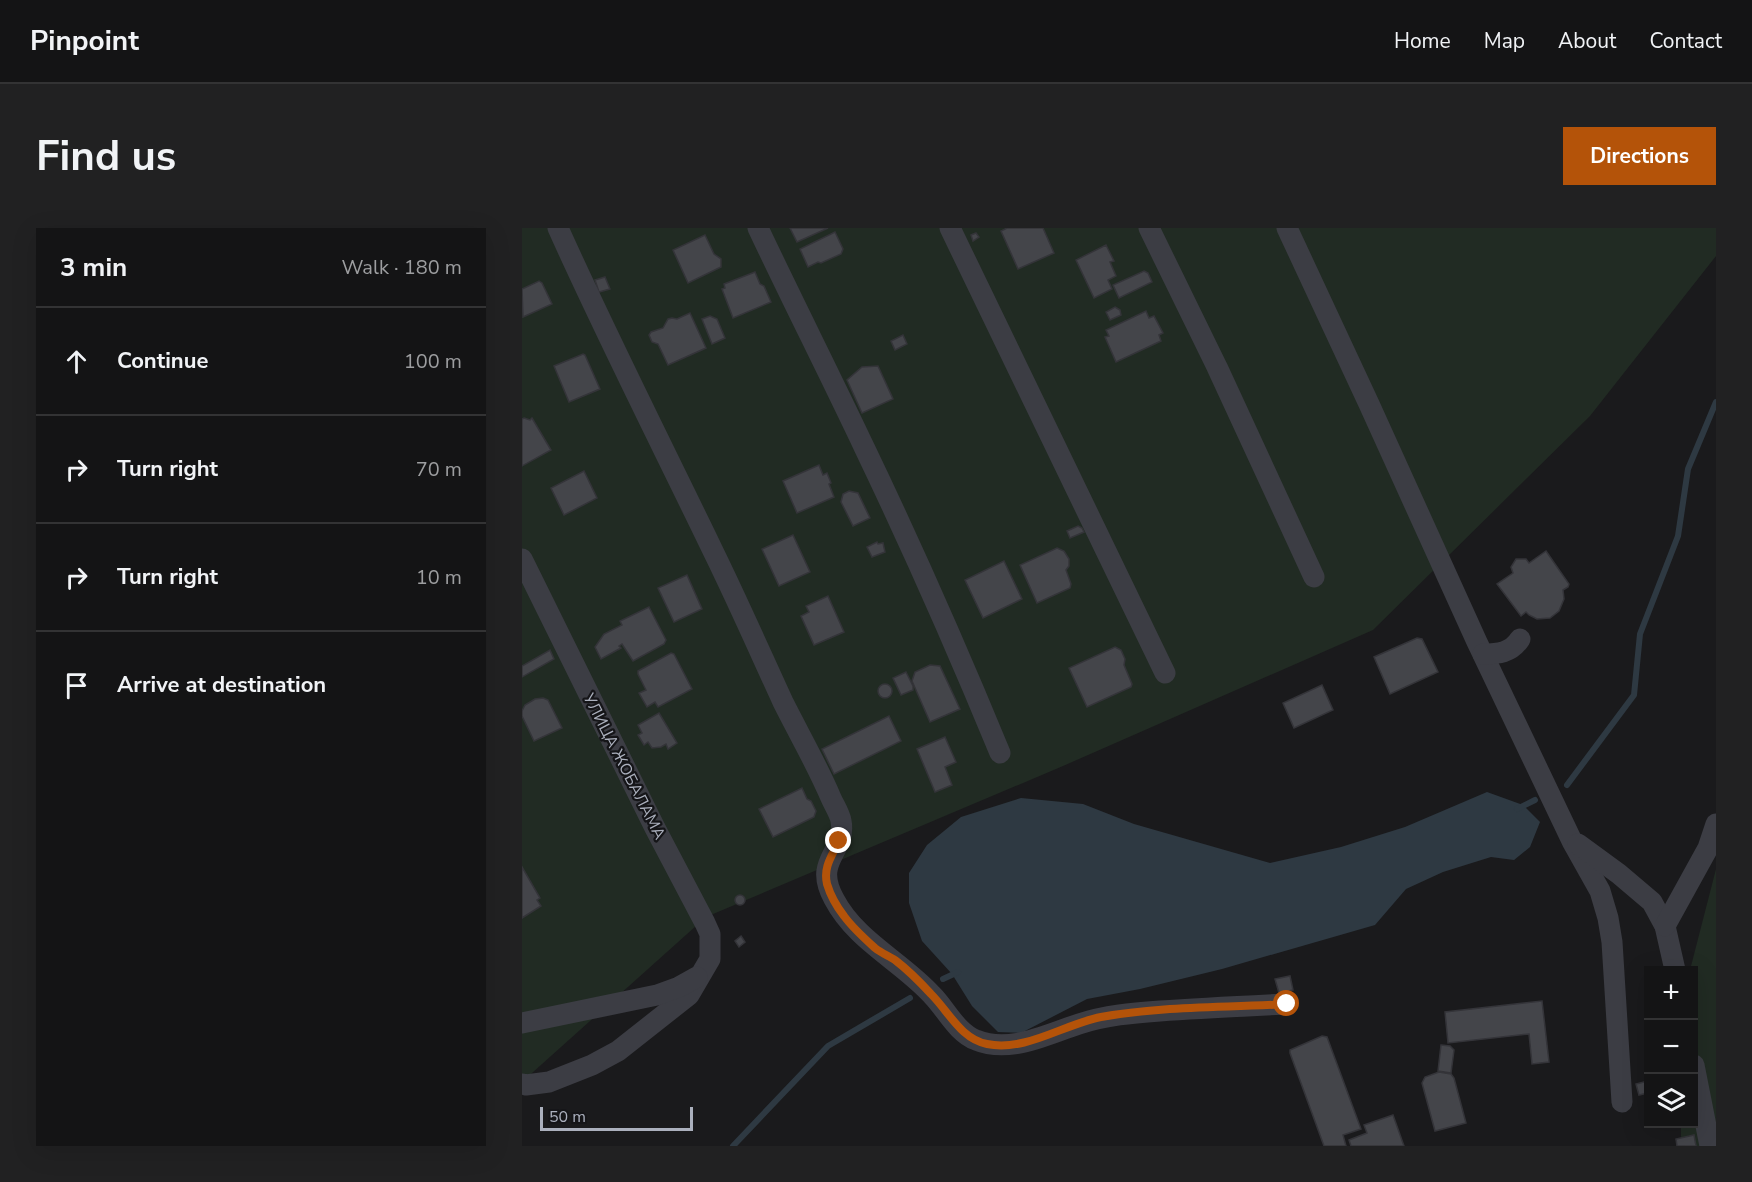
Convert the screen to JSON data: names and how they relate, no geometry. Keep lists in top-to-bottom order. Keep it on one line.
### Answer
{"streets":{"street":["УЛИЦА ЖОБАЛАМА"]},"scale_bar":"50 m","page":{"header":"Pinpoint","nav":["Home","Map","About","Contact"],"buttons":"Directions","title":"Find us","heading":["3 min","Walk · 180 m"],"list":[["Continue","100 m"],["Turn right","70 m"],["Turn right","10 m"],"Arrive at destination"],"map_buttons":["+","−"],"scale":"50 m"}}
